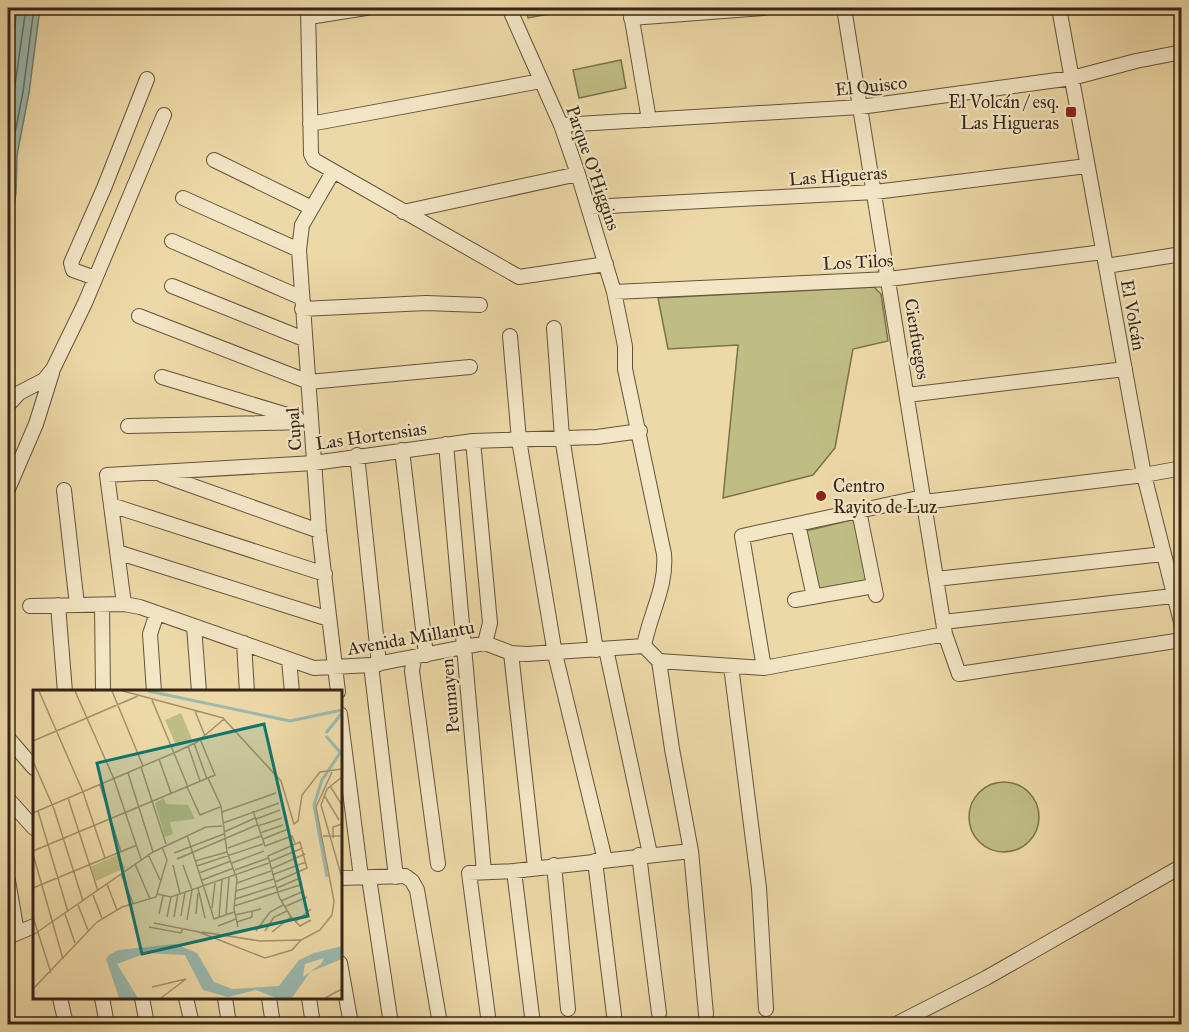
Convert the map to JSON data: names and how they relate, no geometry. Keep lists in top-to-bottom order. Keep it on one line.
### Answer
{"streets":{"street":["El Quisco","Parque O'Higgins","Las Higueras","Los Tilos","El Volcán","Cienfuegos","Cupal","Las Hortensias","Avenida Millantu","Peumayen"]},"crossings":[["El Quisco","Parque O'Higgins"],["El Quisco","El Volcán"],["El Quisco","Cienfuegos"],["Parque O'Higgins","Las Higueras"],["Parque O'Higgins","Los Tilos"],["Parque O'Higgins","Las Hortensias"],["Parque O'Higgins","Avenida Millantu"],["Las Higueras","El Volcán"],["Las Higueras","Cienfuegos"],["Los Tilos","El Volcán"],["Los Tilos","Cienfuegos"],["Cupal","Las Hortensias"],["Cupal","Avenida Millantu"],["Las Hortensias","Peumayen"],["Avenida Millantu","Peumayen"]],"places":{"transit":["El Volcán / esq. Las Higueras"],"other":["Centro Rayito de Luz"]}}
